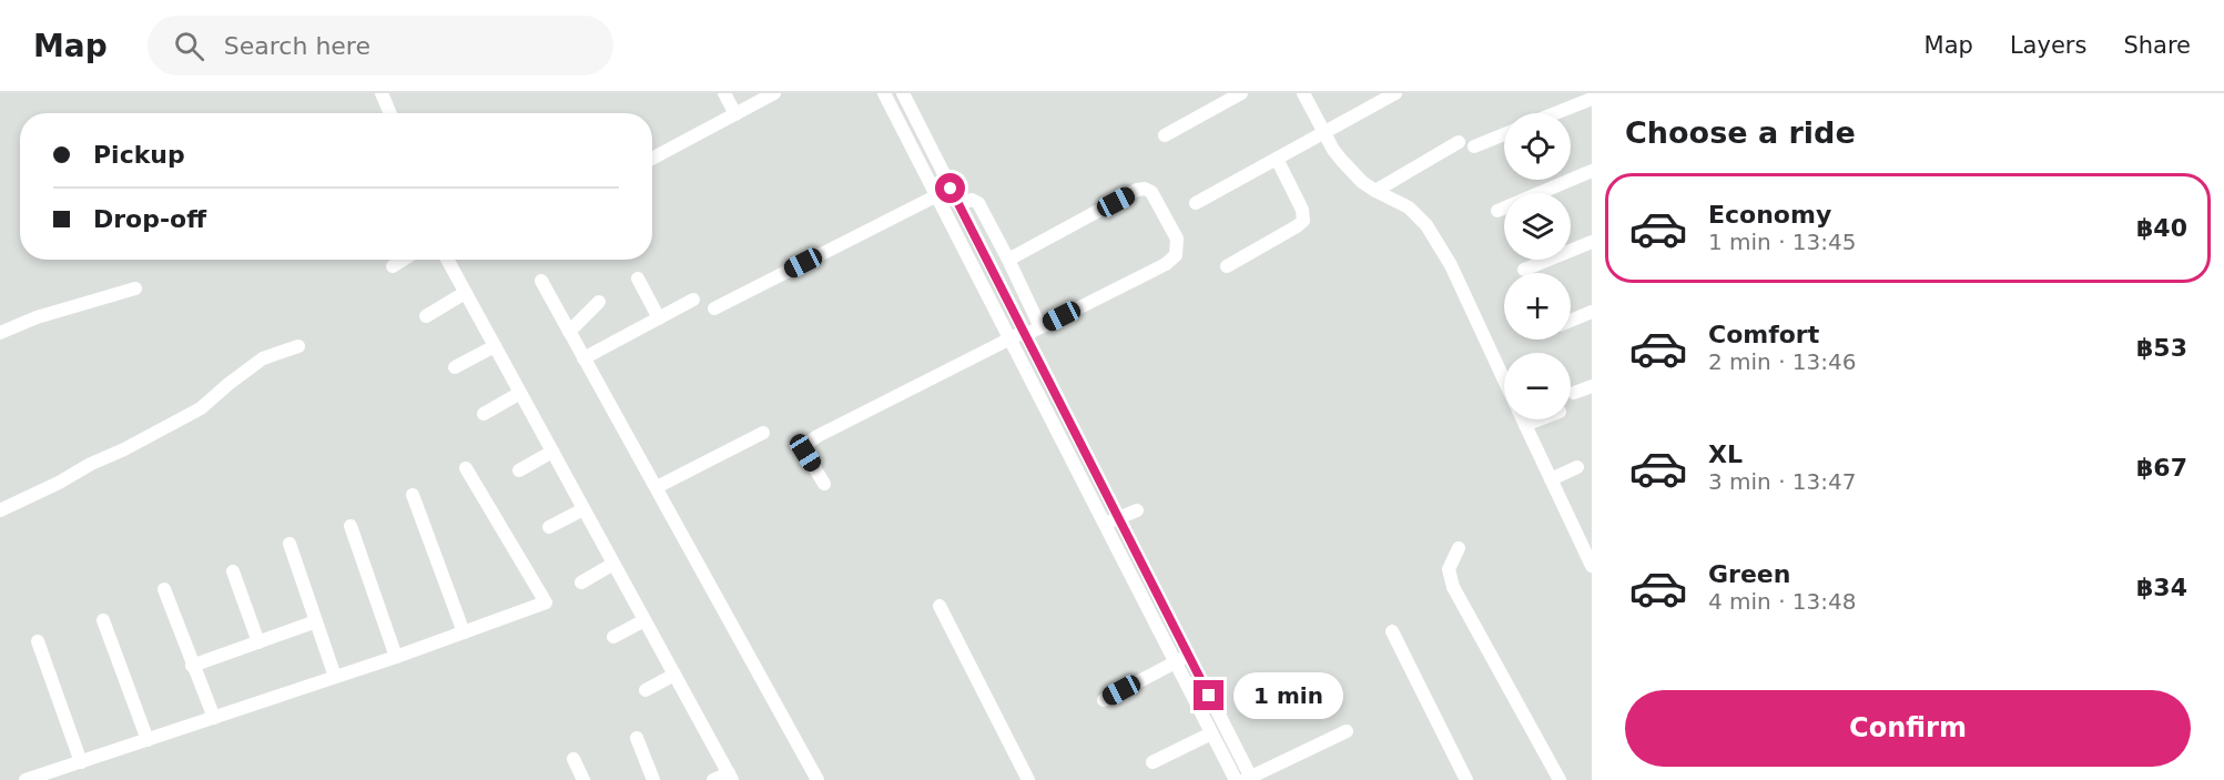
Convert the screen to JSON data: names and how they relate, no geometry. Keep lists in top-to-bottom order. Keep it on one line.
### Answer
{"page":{"header":"Map","search":"Search here","nav":["Map","Layers","Share"],"heading":"Choose a ride","map_buttons":["+","−"],"banner":["Pickup","Drop-off"],"list":[{"name":"Economy","note":"1 min · 13:45","value":"฿40"},{"name":"Comfort","note":"2 min · 13:46","value":"฿53"},{"name":"XL","note":"3 min · 13:47","value":"฿67"},{"name":"Green","note":"4 min · 13:48","value":"฿34"}],"bubble":"1 min","buttons":"Confirm"}}
